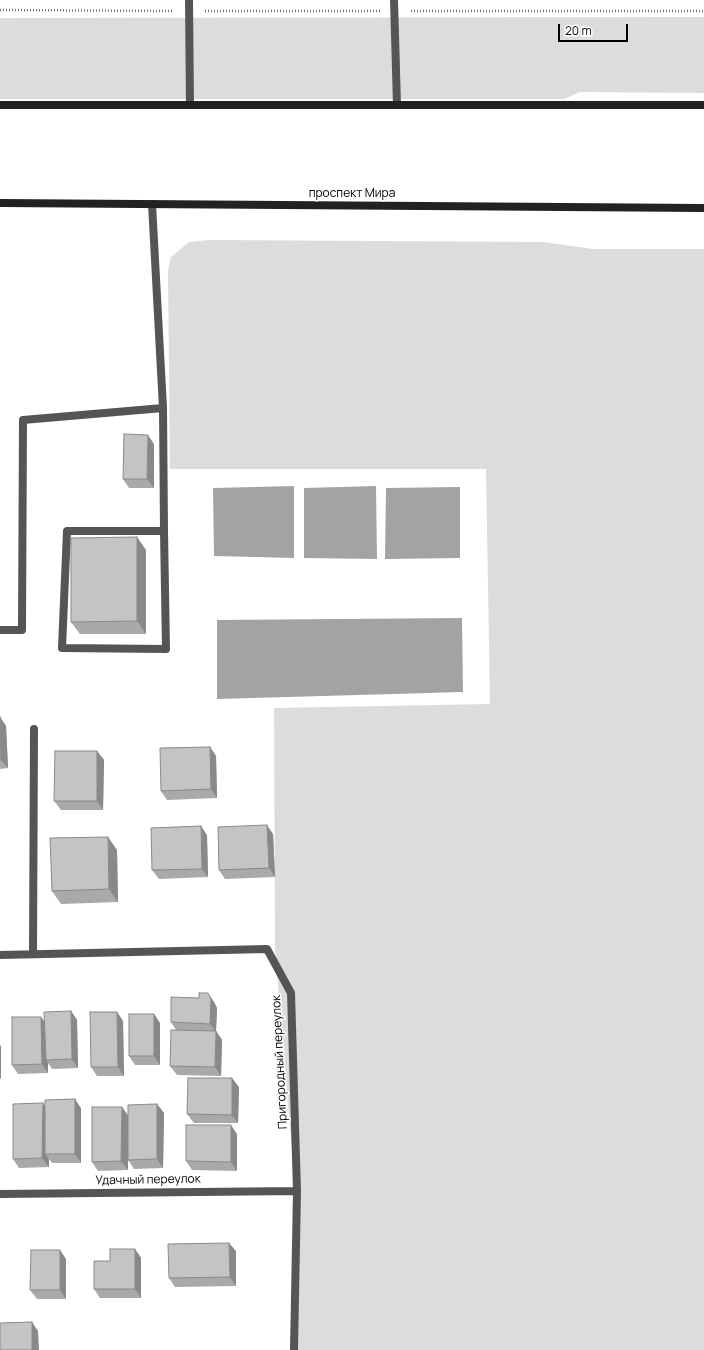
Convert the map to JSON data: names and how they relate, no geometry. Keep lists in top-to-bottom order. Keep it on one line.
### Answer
{"streets":{"main road":["проспект Мира"],"street":["Пригородный переулок","Удачный переулок"]},"crossings":[["Пригородный переулок","Удачный переулок"]],"scale_bar":"20 m"}
